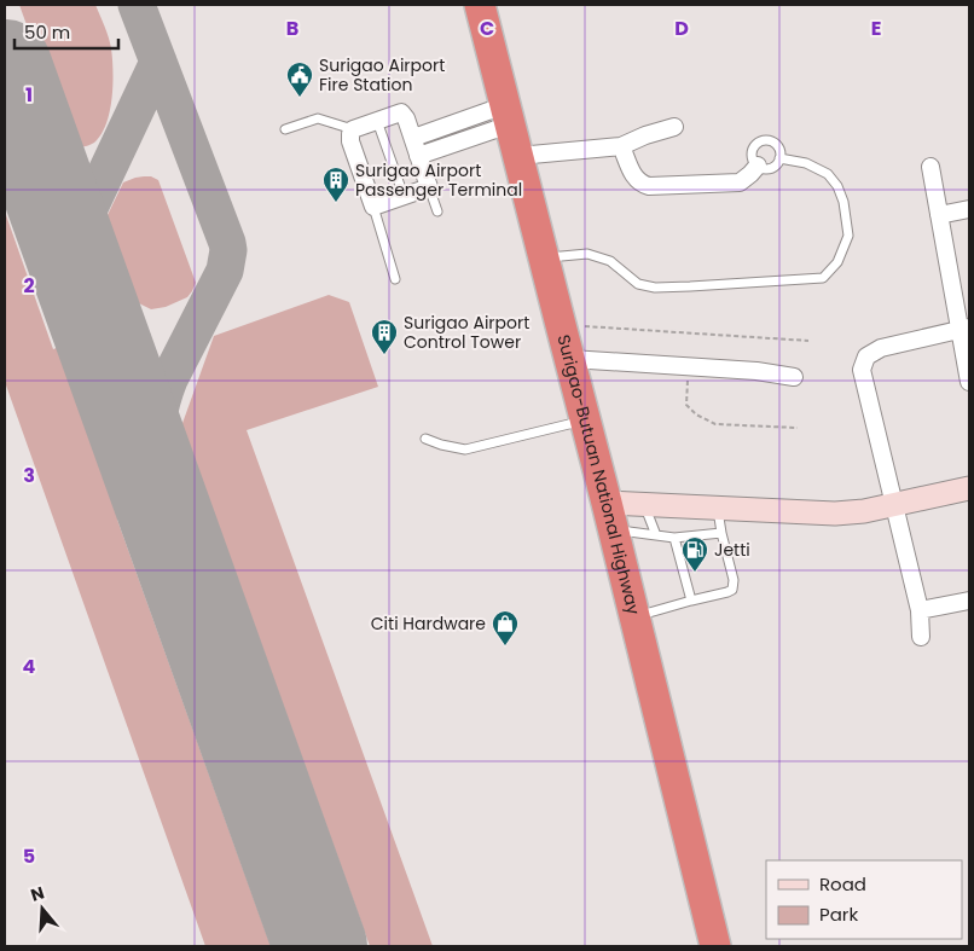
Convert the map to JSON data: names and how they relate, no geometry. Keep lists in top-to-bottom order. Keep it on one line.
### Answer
{"streets":{"highway":["Surigao-Butuan National Highway"]},"places":{"public building":["Surigao Airport Fire Station"],"building":["Surigao Airport Passenger Terminal","Surigao Airport Control Tower"],"fuel station":["Jetti"],"shop":["Citi Hardware"]},"legend":["Road","Park"],"scale_bar":"50 m","north":"top","grid":{"columns":["B","C","D","E"],"rows":["1","2","3","4","5"]}}
